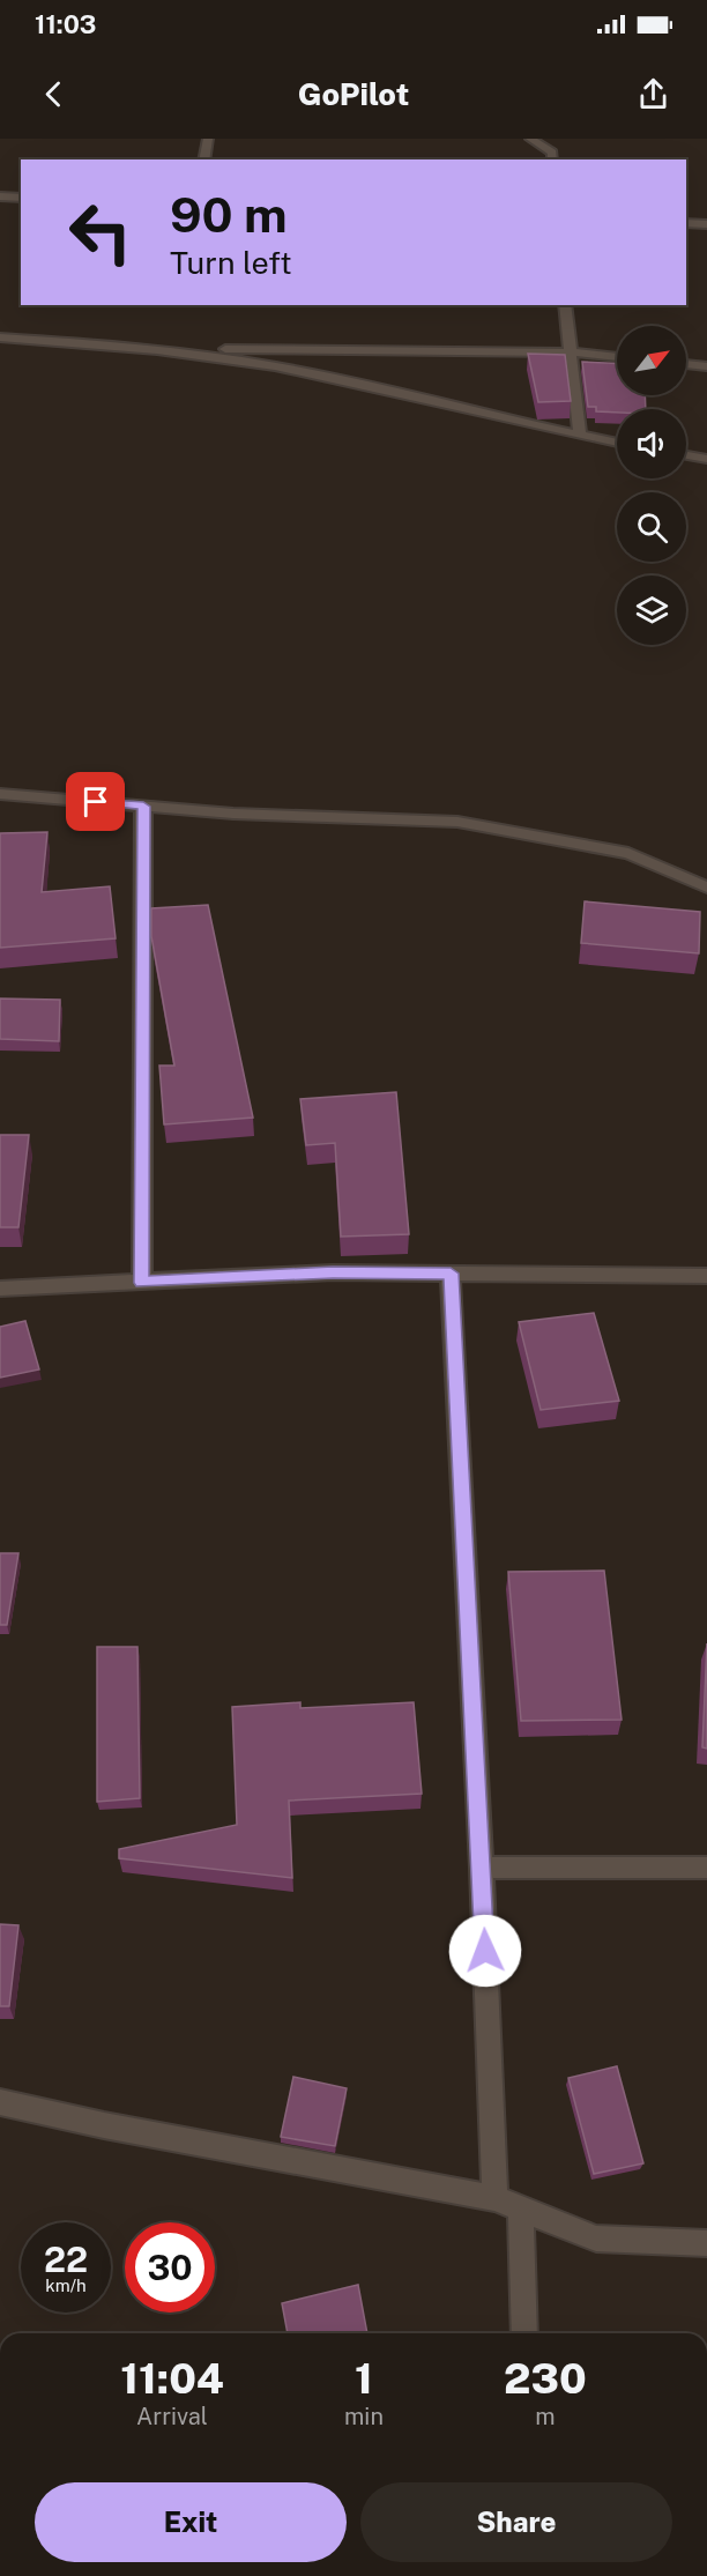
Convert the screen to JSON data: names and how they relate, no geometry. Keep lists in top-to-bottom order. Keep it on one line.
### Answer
{"north":"top right","page":{"status":"11:03","header":"GoPilot","turn":["90 m","Turn left"],"speed":"22 km/h","limit":"30","eta":["11:04","Arrival","1","min","230","m"],"buttons":["Exit","Share"]}}
